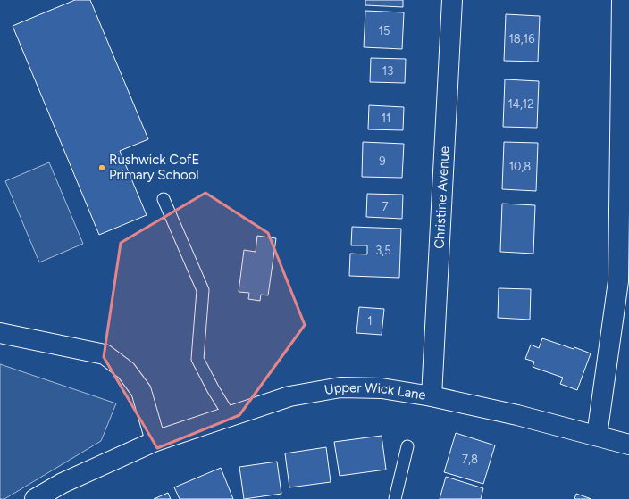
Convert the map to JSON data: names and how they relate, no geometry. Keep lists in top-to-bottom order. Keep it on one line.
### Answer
{"streets":{"street":["Christine Avenue","Upper Wick Lane"]},"crossings":[["Christine Avenue","Upper Wick Lane"]],"places":["Rushwick CofE Primary School"],"house_numbers":["15","18,16","13","14,12","11","9","10,8","7","3,5","1","7,8"]}
